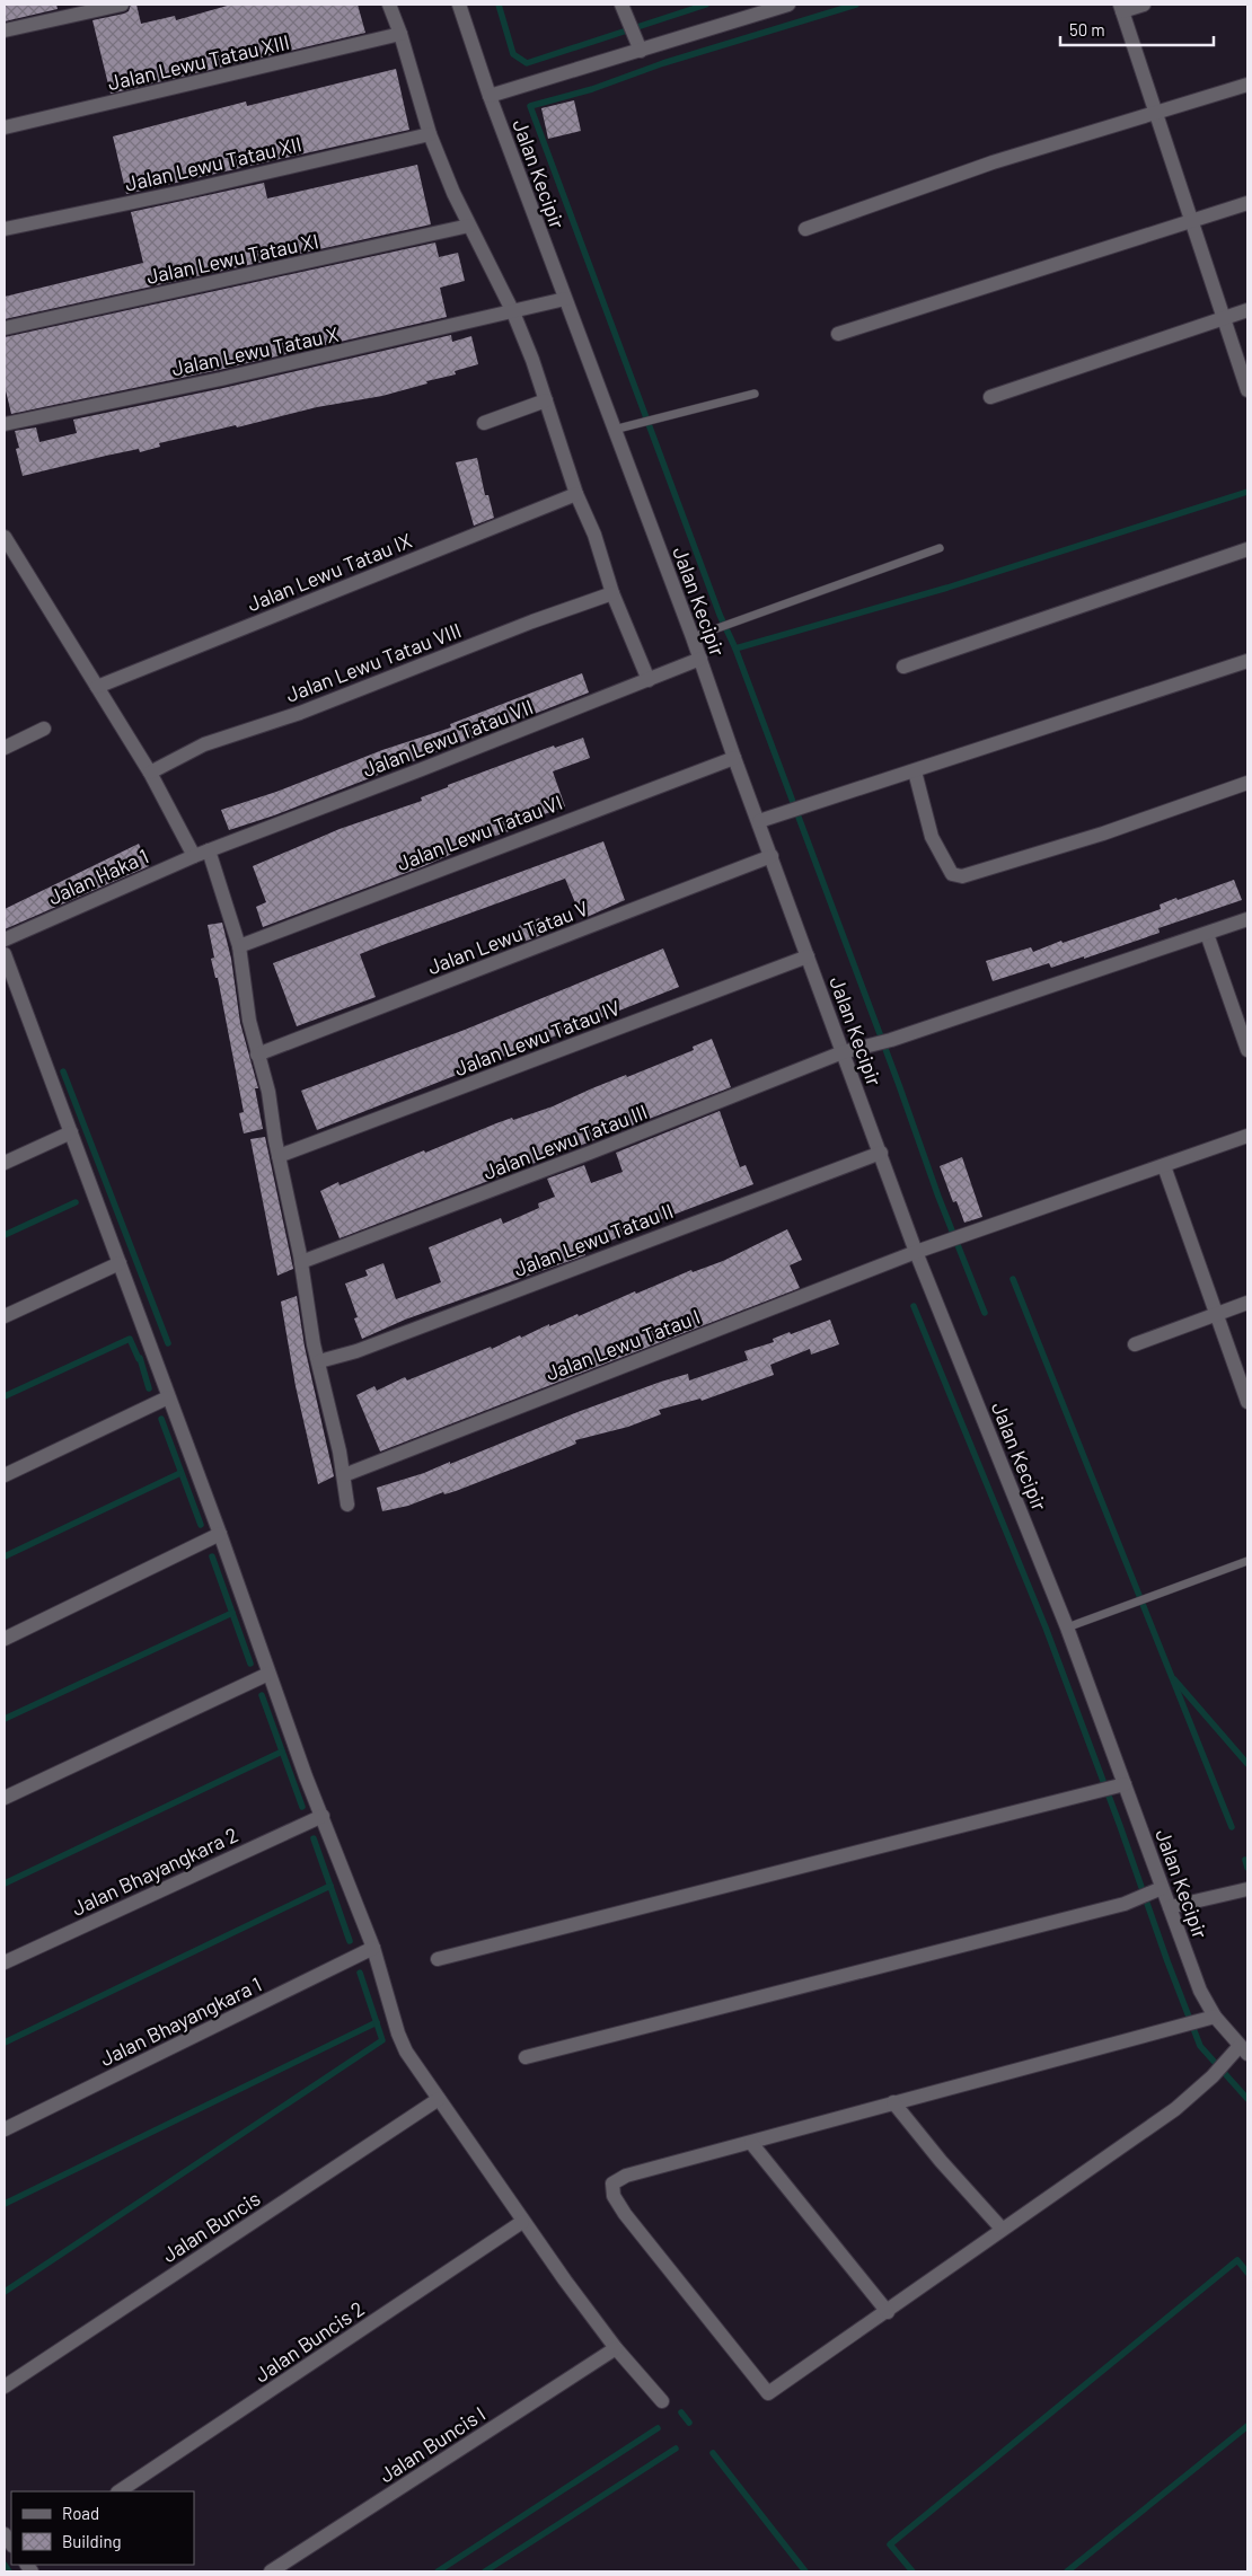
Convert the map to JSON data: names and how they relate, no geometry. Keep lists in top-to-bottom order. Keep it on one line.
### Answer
{"streets":{"street":["Jalan Lewu Tatau XIII","Jalan Lewu Tatau XII","Jalan Kecipir","Jalan Lewu Tatau XI","Jalan Lewu Tatau X","Jalan Lewu Tatau IX","Jalan Lewu Tatau VIII","Jalan Lewu Tatau VII","Jalan Lewu Tatau VI","Jalan Haka 1","Jalan Lewu Tatau V","Jalan Lewu Tatau IV","Jalan Lewu Tatau III","Jalan Lewu Tatau II","Jalan Lewu Tatau I","Jalan Bhayangkara 2","Jalan Bhayangkara 1","Jalan Buncis","Jalan Buncis 2","Jalan Buncis I"]},"crossings":[["Jalan Kecipir","Jalan Lewu Tatau X"],["Jalan Kecipir","Jalan Lewu Tatau VII"],["Jalan Kecipir","Jalan Lewu Tatau VI"],["Jalan Kecipir","Jalan Lewu Tatau V"],["Jalan Kecipir","Jalan Lewu Tatau IV"],["Jalan Kecipir","Jalan Lewu Tatau III"],["Jalan Kecipir","Jalan Lewu Tatau II"],["Jalan Kecipir","Jalan Lewu Tatau I"],["Jalan Lewu Tatau VII","Jalan Haka 1"]],"legend":["Road","Building"],"scale_bar":"50 m"}
